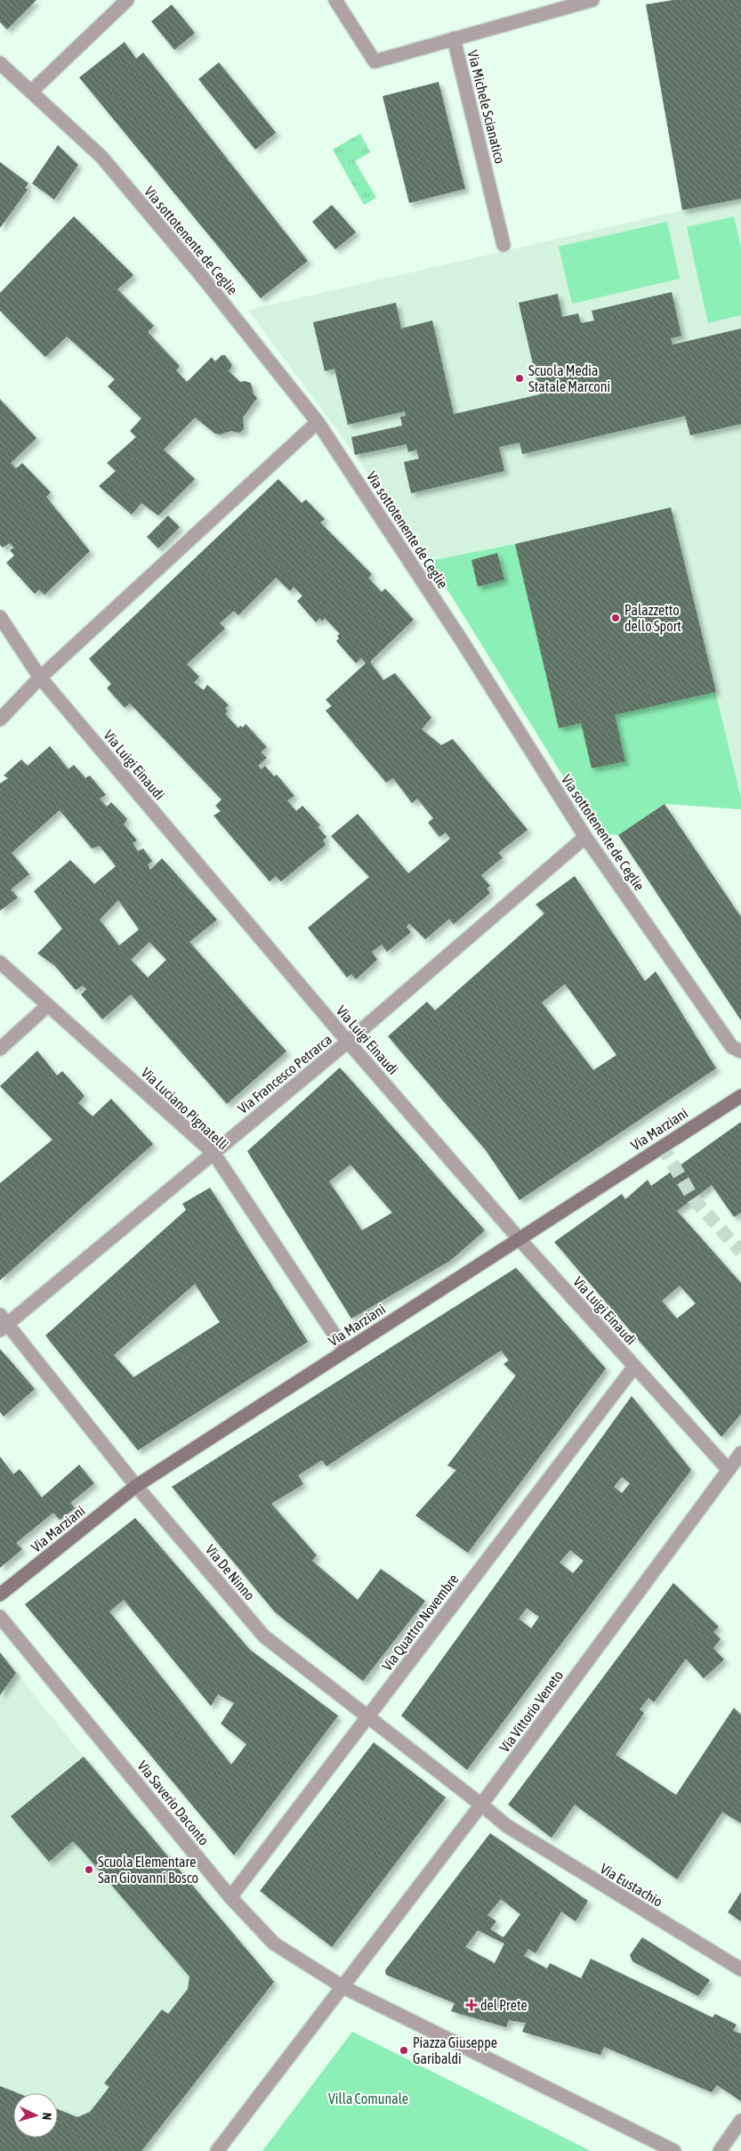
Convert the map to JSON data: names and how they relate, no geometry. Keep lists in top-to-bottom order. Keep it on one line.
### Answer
{"streets":{"street":["Via Michele Scianatico","Via sottotenente de Ceglie","Via Luigi Einaudi","Via Francesco Petrarca","Via Luciano Pignatelli","Via Marziani","Via De Ninno","Via Quattro Novembre","Via Vittorio Veneto","Via Saverio Daconto","Via Eustachio"]},"crossings":[["Via sottotenente de Ceglie","Via Francesco Petrarca"],["Via Luigi Einaudi","Via Francesco Petrarca"],["Via Luigi Einaudi","Via Marziani"],["Via Luigi Einaudi","Via Quattro Novembre"],["Via Luigi Einaudi","Via Vittorio Veneto"],["Via Francesco Petrarca","Via Luciano Pignatelli"],["Via Francesco Petrarca","Via De Ninno"],["Via Luciano Pignatelli","Via Marziani"],["Via Marziani","Via De Ninno"],["Via De Ninno","Via Quattro Novembre"],["Via De Ninno","Via Vittorio Veneto"],["Via De Ninno","Via Eustachio"],["Via Quattro Novembre","Via Saverio Daconto"],["Via Vittorio Veneto","Via Saverio Daconto"],["Via Vittorio Veneto","Via Eustachio"]],"parks":["Villa Comunale"],"places":{"other":["Scuola Media Statale Marconi","Palazzetto dello Sport","Scuola Elementare San Giovanni Bosco","Piazza Giuseppe Garibaldi"],"health":["del Prete"]},"north":"right"}
